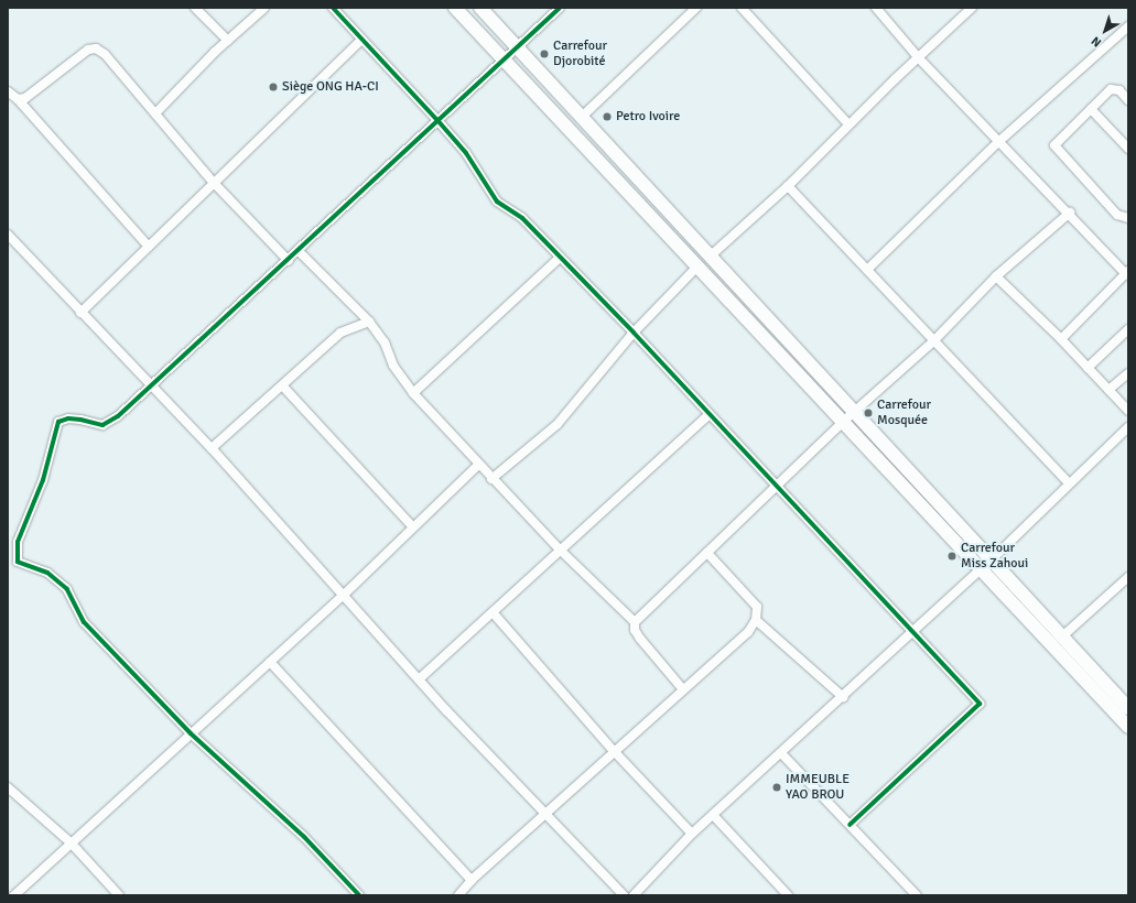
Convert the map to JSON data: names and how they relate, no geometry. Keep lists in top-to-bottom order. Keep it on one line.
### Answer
{"places":["Carrefour Djorobité","Siège ONG HA-CI","Petro Ivoire","Carrefour Mosquée","Carrefour Miss Zahoui","IMMEUBLE YAO BROU"],"north":"bottom left"}
